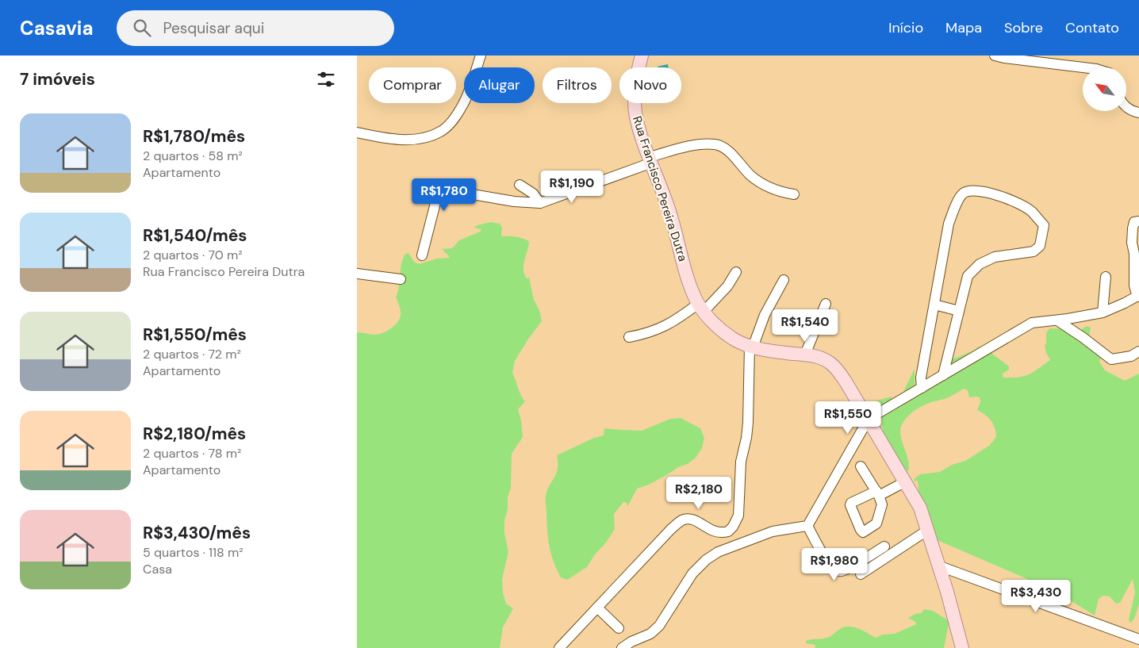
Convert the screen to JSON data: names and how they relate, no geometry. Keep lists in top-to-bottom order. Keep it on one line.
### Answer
{"streets":{"main road":["Rua Francisco Pereira Dutra"]},"north":"top left","page":{"header":"Casavia","search":"Pesquisar aqui","nav":["Início","Mapa","Sobre","Contato"],"heading":"7 imóveis","chip":["Comprar","Alugar","Filtros","Novo"],"list":[{"name":"R$1,780/mês","note":"2 quartos · 58 m² · Apartamento"},{"name":"R$1,540/mês","note":"2 quartos · 70 m² · Rua Francisco Pereira Dutra"},{"name":"R$1,550/mês","note":"2 quartos · 72 m² · Apartamento"},{"name":"R$2,180/mês","note":"2 quartos · 78 m² · Apartamento"},{"name":"R$3,430/mês","note":"5 quartos · 118 m² · Casa"}],"price":["R$1,190","R$1,780","R$1,540","R$1,550","R$2,180","R$1,980","R$3,430"]}}
